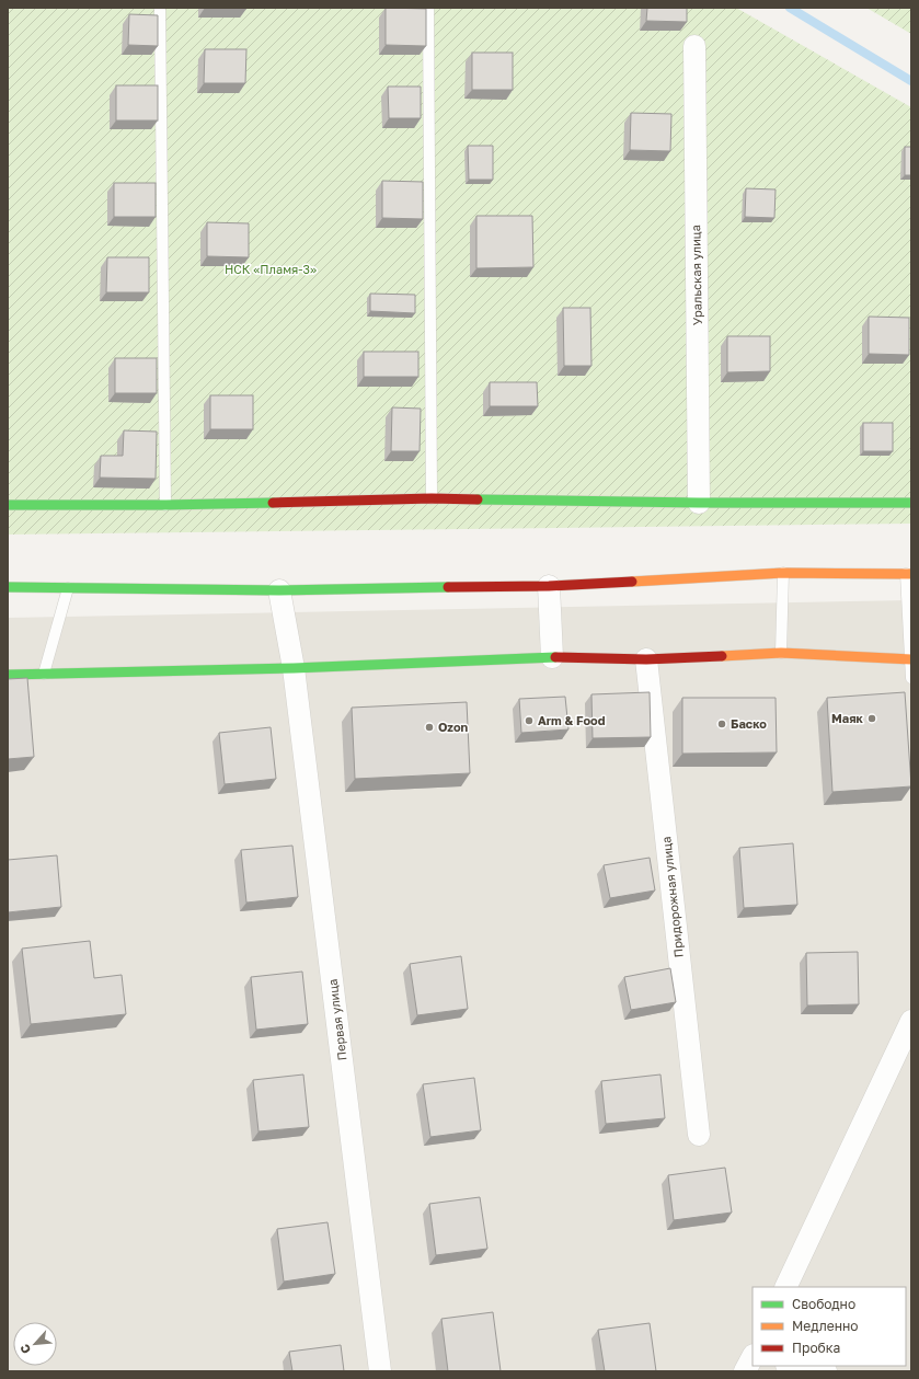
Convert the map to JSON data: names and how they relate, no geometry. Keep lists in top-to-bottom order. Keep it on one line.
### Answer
{"streets":{"street":["Уральская улица","Придорожная улица","Первая улица"]},"parks":["НСК «Пламя-3»"],"places":["Маяк","Arm & Food","Баско","Ozon"],"legend":["Свободно","Медленно","Пробка"],"north":"bottom left"}
